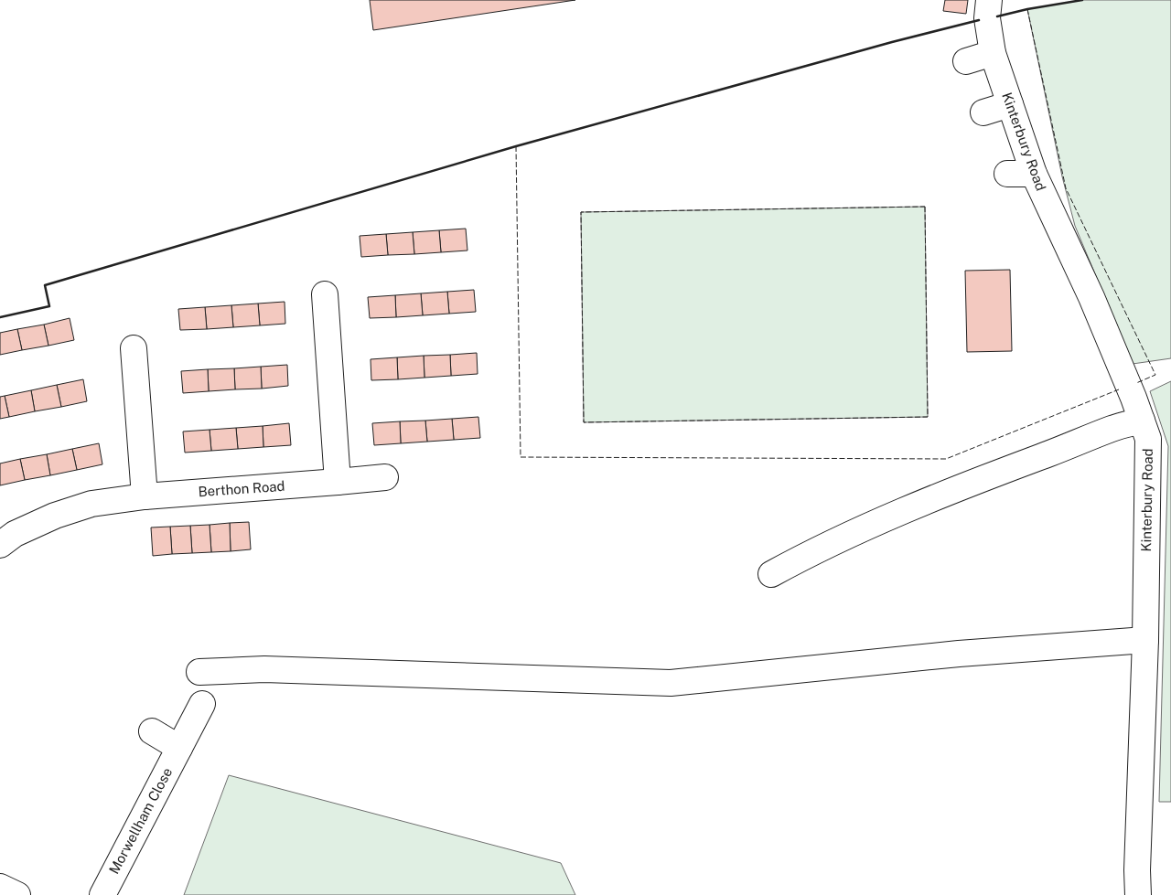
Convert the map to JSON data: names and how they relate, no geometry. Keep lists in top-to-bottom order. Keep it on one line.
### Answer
{"streets":{"street":["Kinterbury Road","Berthon Road","Morwellham Close"]}}
